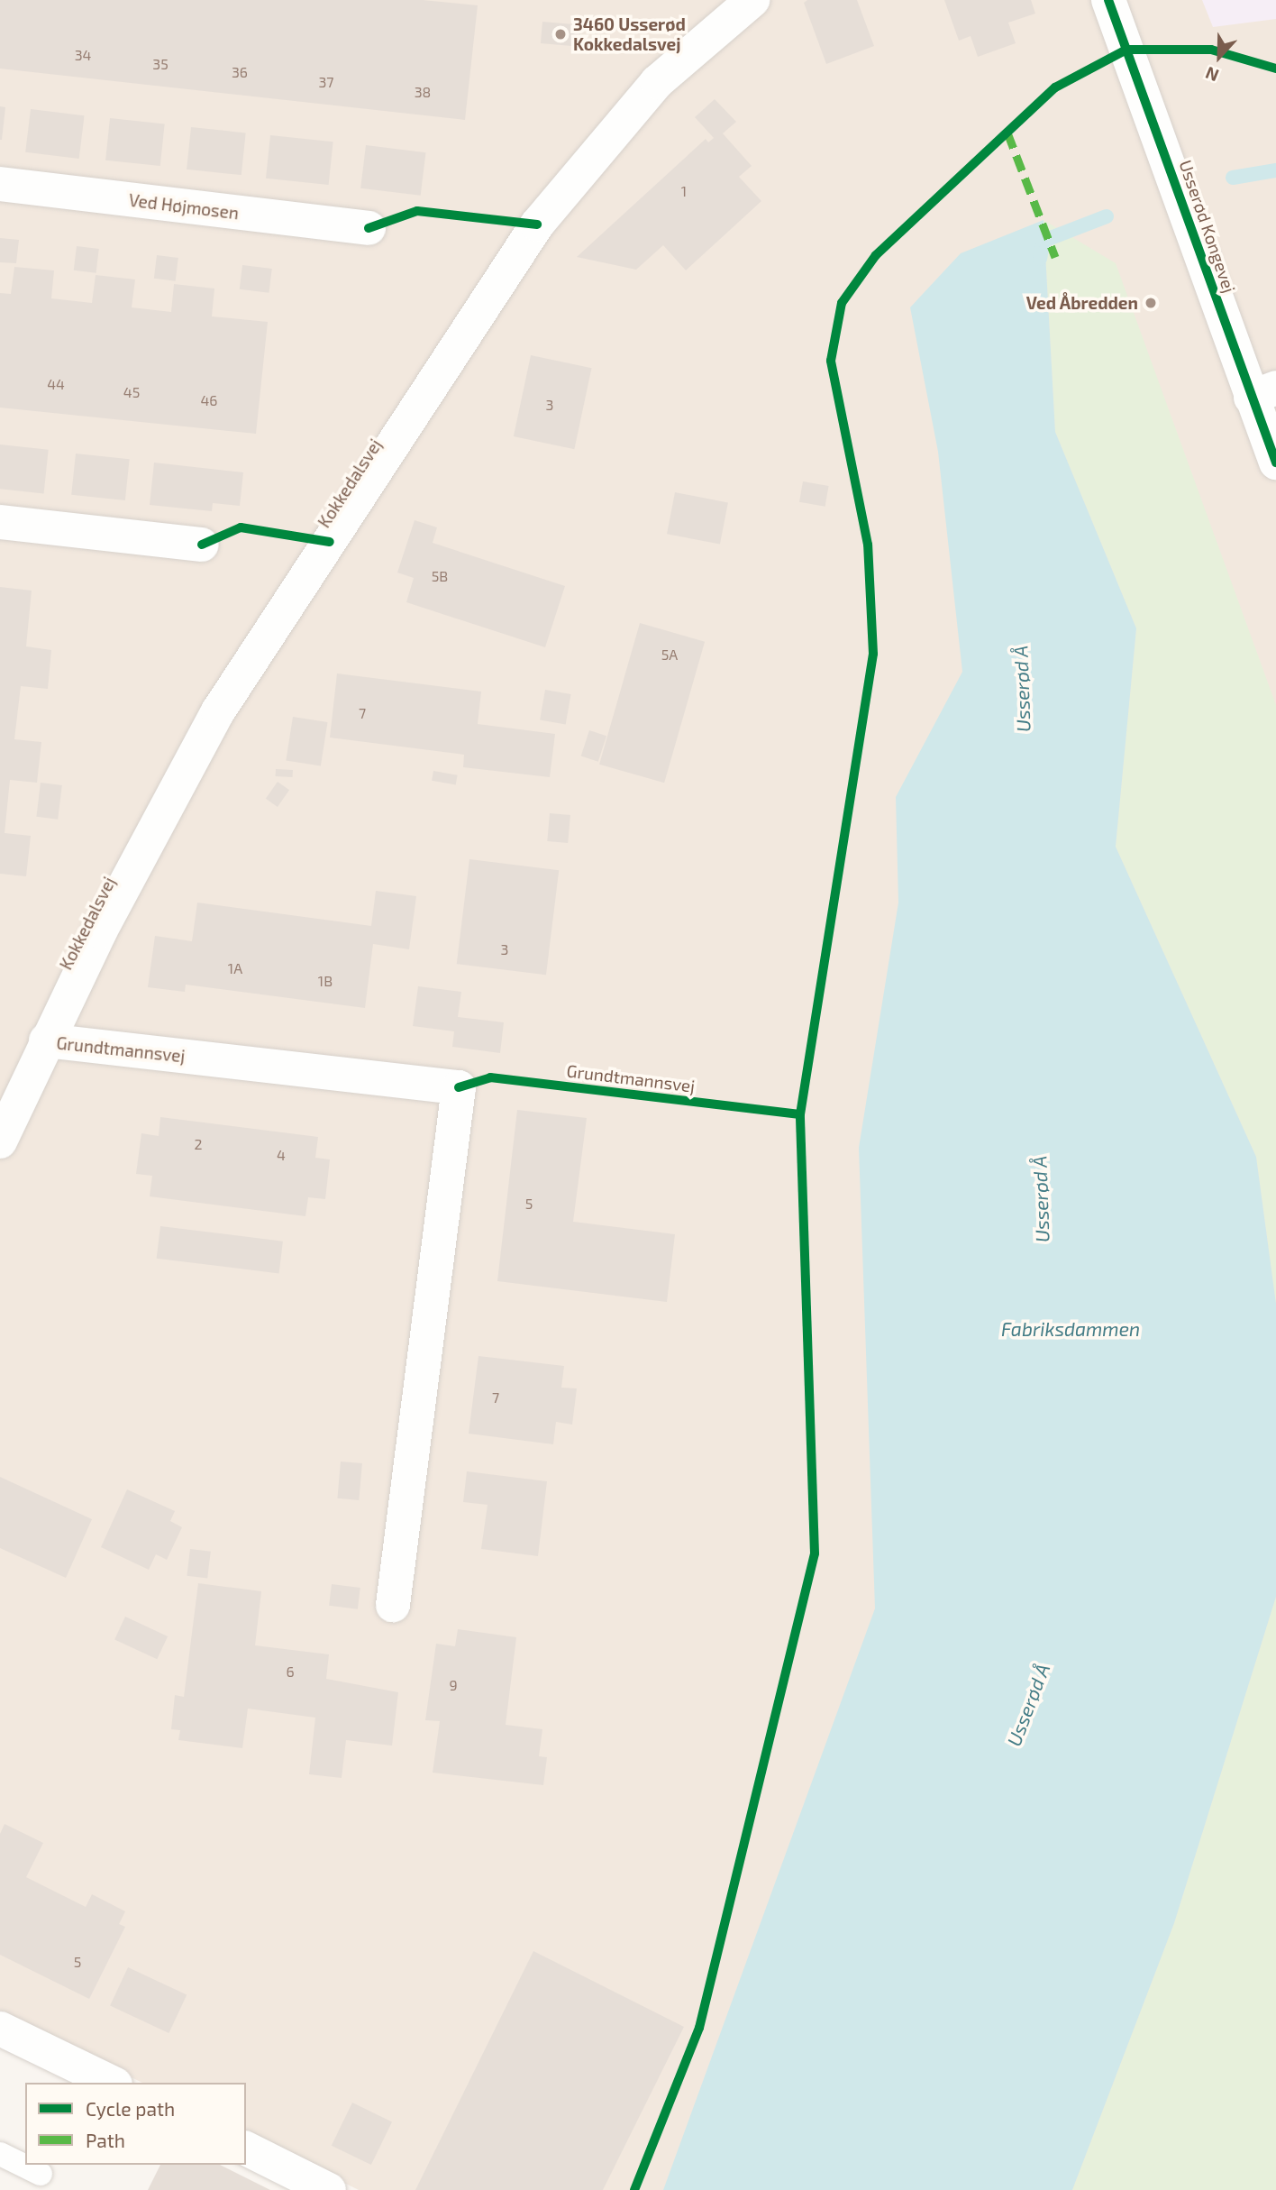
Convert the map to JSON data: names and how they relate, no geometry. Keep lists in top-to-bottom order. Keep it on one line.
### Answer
{"streets":{"street":["Ved Højmosen","Usserød Kongevej","Kokkedalsvej","Grundtmannsvej"]},"crossings":[["Kokkedalsvej","Grundtmannsvej"]],"water":["Usserød Å","Fabriksdammen"],"places":["3460 Usserød Kokkedalsvej","Ved Åbredden"],"house_numbers":["34","35","36","37","38","1","44","45","46","3","5B","5A","7","3","1A","1B","2","4","5","7","6","9","5"],"legend":["Cycle path","Path"],"north":"bottom"}
